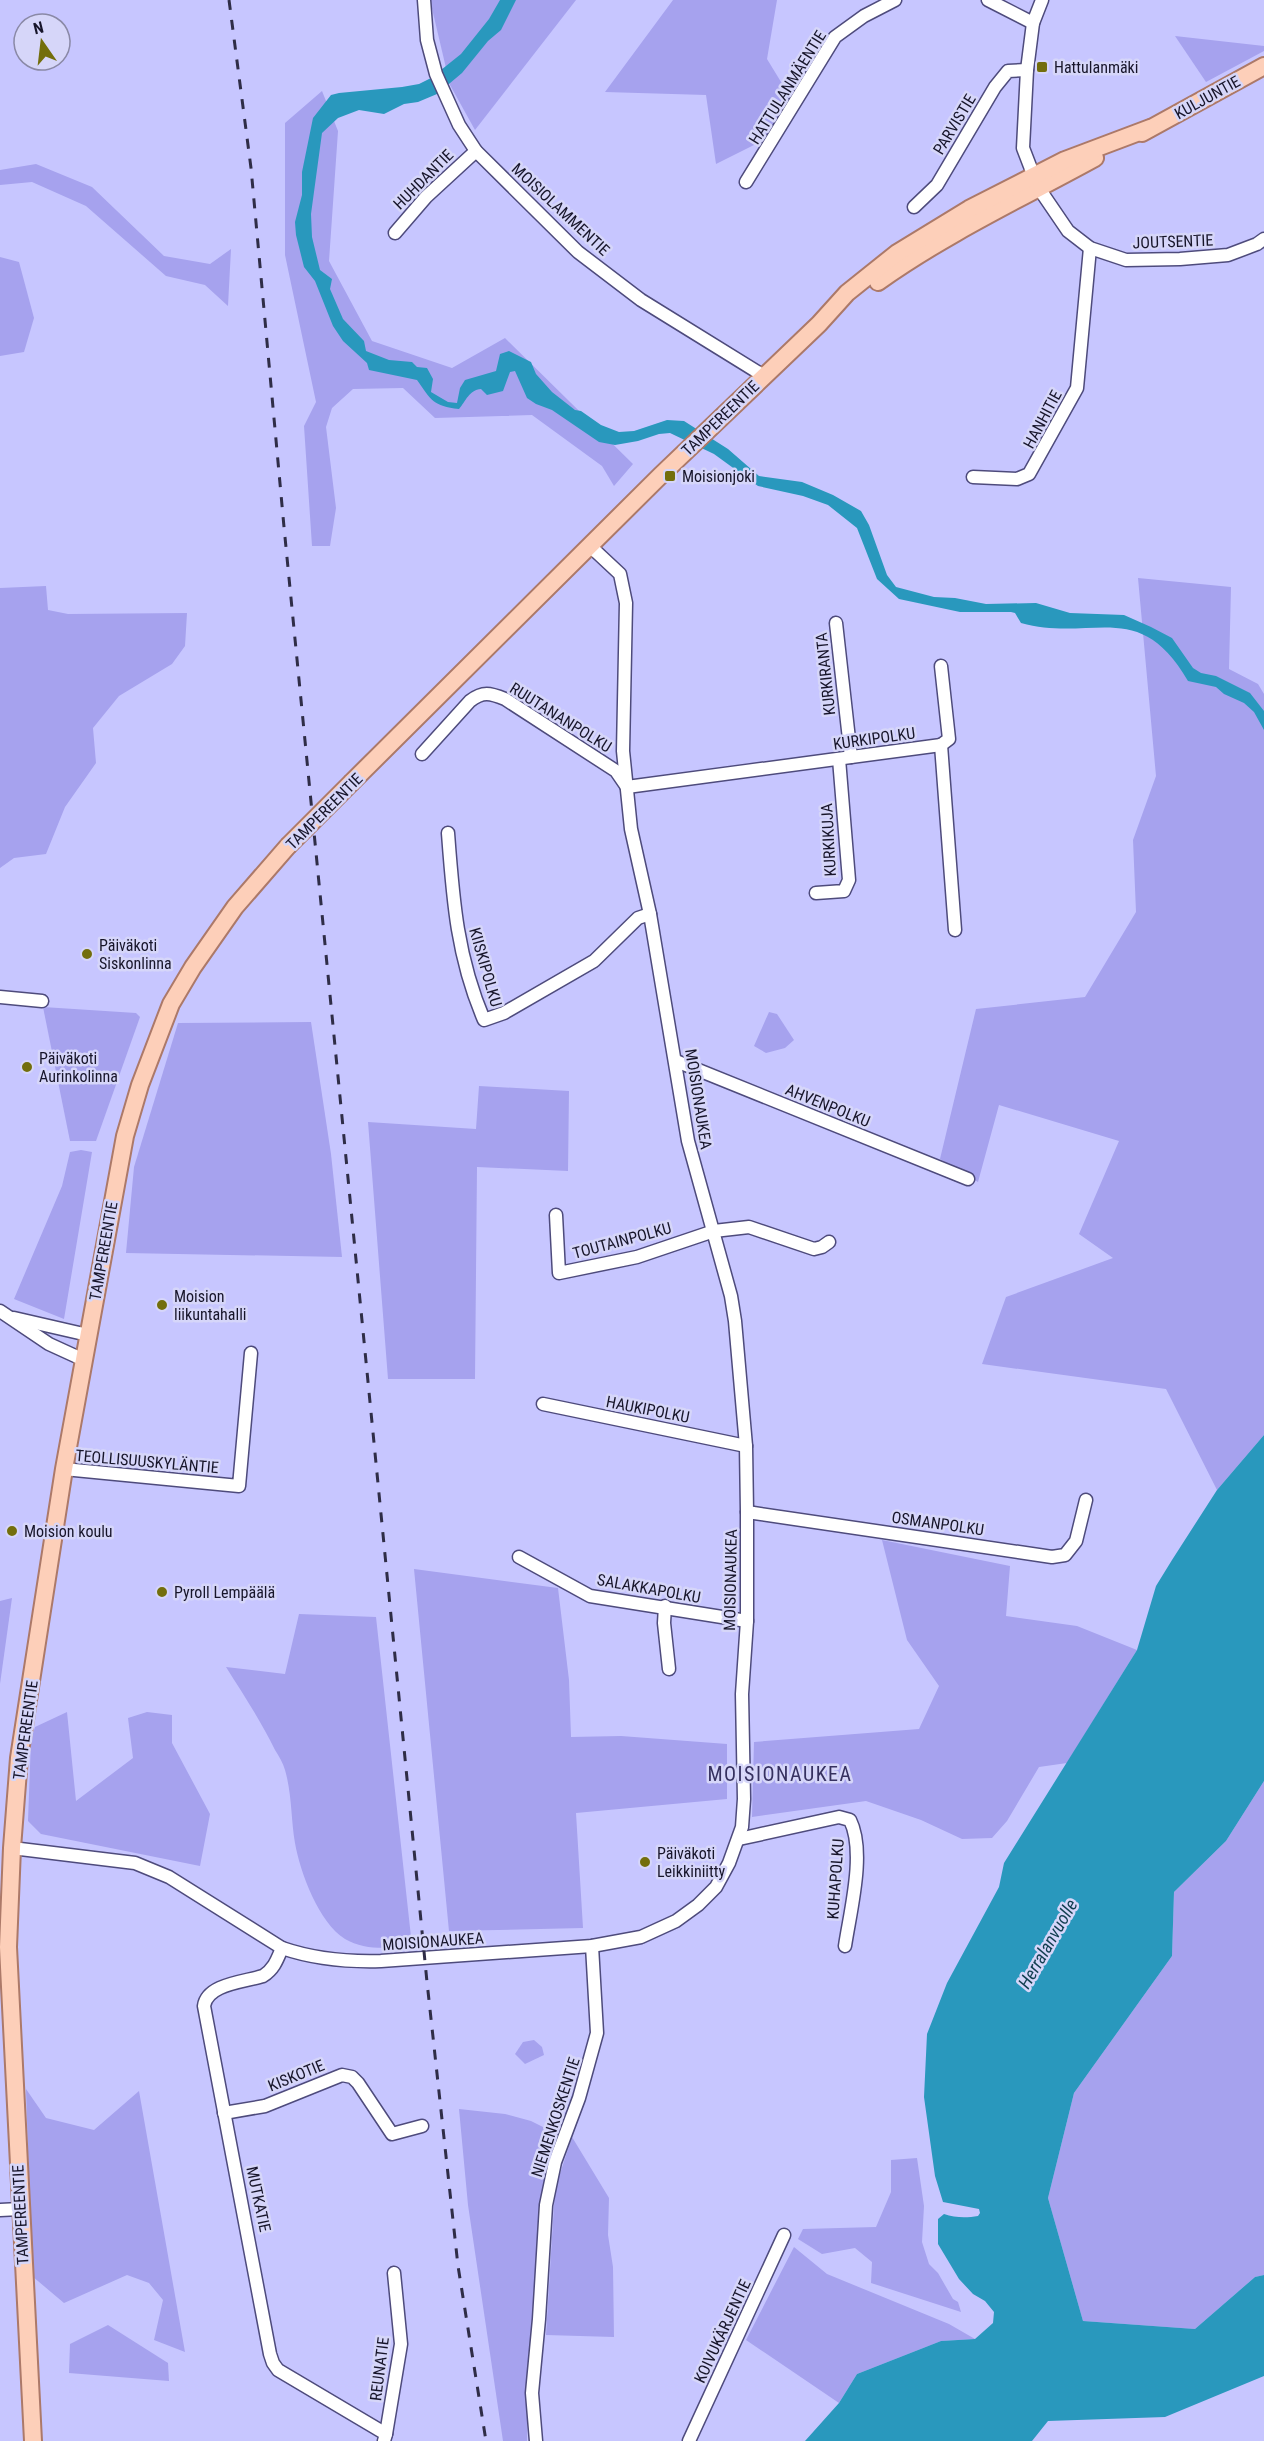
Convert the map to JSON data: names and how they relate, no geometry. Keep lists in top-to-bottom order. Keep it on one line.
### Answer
{"streets":{"main road":["KULJUNTIE","TAMPEREENTIE"],"street":["HATTULANMÄENTIE","PARVISTIE","HUHDANTIE","MOISIOLAMMENTIE","JOUTSENTIE","HANHITIE","KURKIRANTA","RUUTANANPOLKU","KURKIPOLKU","KURKIKUJA","KIISKIPOLKU","MOISIONAUKEA","AHVENPOLKU","TOUTAINPOLKU","HAUKIPOLKU","TEOLLISUUSKYLÄNTIE","OSMANPOLKU","SALAKKAPOLKU","KUHAPOLKU","KISKOTIE","NIEMENKOSKENTIE","MUTKATIE","KOIVUKÄRJENTIE","REUNATIE"]},"crossings":[["KULJUNTIE","JOUTSENTIE"],["KULJUNTIE","TAMPEREENTIE"],["HUHDANTIE","MOISIOLAMMENTIE"],["MOISIOLAMMENTIE","TAMPEREENTIE"],["JOUTSENTIE","TAMPEREENTIE"],["JOUTSENTIE","HANHITIE"],["TAMPEREENTIE","MOISIONAUKEA"],["TAMPEREENTIE","TEOLLISUUSKYLÄNTIE"],["KURKIRANTA","KURKIPOLKU"],["KURKIRANTA","KURKIKUJA"],["RUUTANANPOLKU","KURKIPOLKU"],["RUUTANANPOLKU","MOISIONAUKEA"],["KURKIPOLKU","KURKIKUJA"],["KURKIPOLKU","MOISIONAUKEA"],["KIISKIPOLKU","MOISIONAUKEA"],["MOISIONAUKEA","AHVENPOLKU"],["MOISIONAUKEA","TOUTAINPOLKU"],["MOISIONAUKEA","HAUKIPOLKU"],["MOISIONAUKEA","OSMANPOLKU"],["MOISIONAUKEA","SALAKKAPOLKU"],["MOISIONAUKEA","KUHAPOLKU"],["MOISIONAUKEA","NIEMENKOSKENTIE"],["MOISIONAUKEA","MUTKATIE"],["KISKOTIE","MUTKATIE"],["MUTKATIE","REUNATIE"]],"districts":["MOISIONAUKEA"],"water":["Herralanvuolle"],"places":{"transit":["Hattulanmäki","Moisionjoki"],"other":["Päiväkoti Siskonlinna","Päiväkoti Aurinkolinna","Moision liikuntahalli","Moision koulu","Pyroll Lempäälä","Päiväkoti Leikkiniitty"]},"north":"top"}
